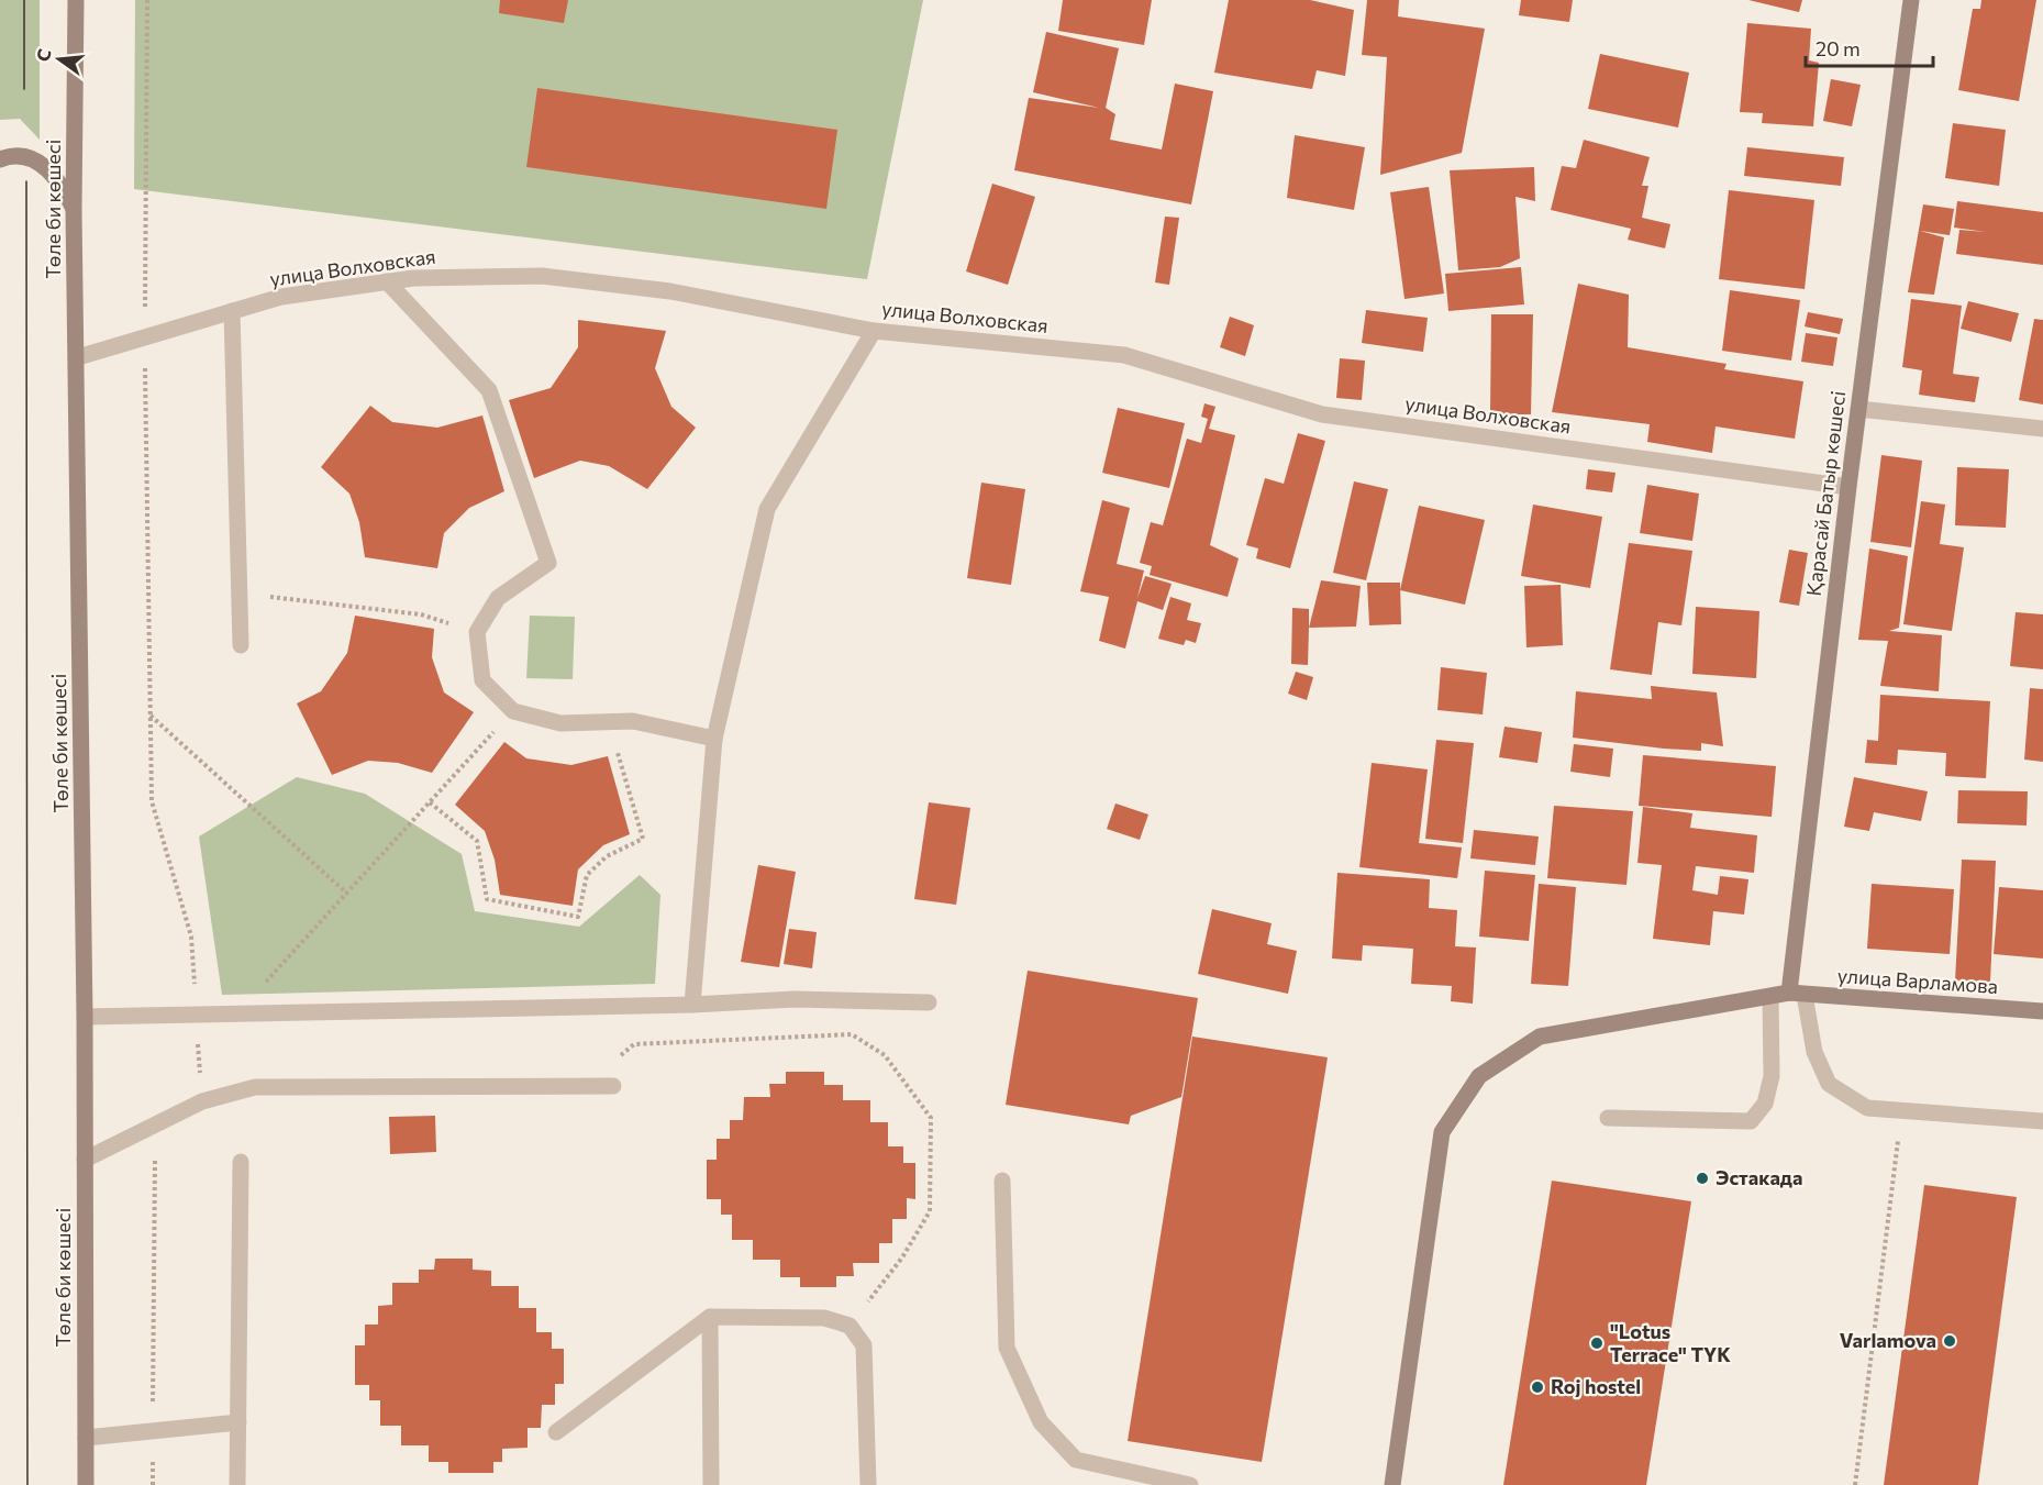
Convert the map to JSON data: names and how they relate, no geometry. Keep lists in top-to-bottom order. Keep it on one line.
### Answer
{"streets":{"street":["Төле би көшесі","улица Волховская","Қарасай Батыр көшесі","улица Варламова"]},"crossings":[["Төле би көшесі","улица Волховская"],["улица Волховская","Қарасай Батыр көшесі"],["Қарасай Батыр көшесі","улица Варламова"]],"places":["Эстакада","Varlamova","\"Lotus Terrace\" ТҮК","Roj hostel"],"scale_bar":"20 m","north":"left"}
